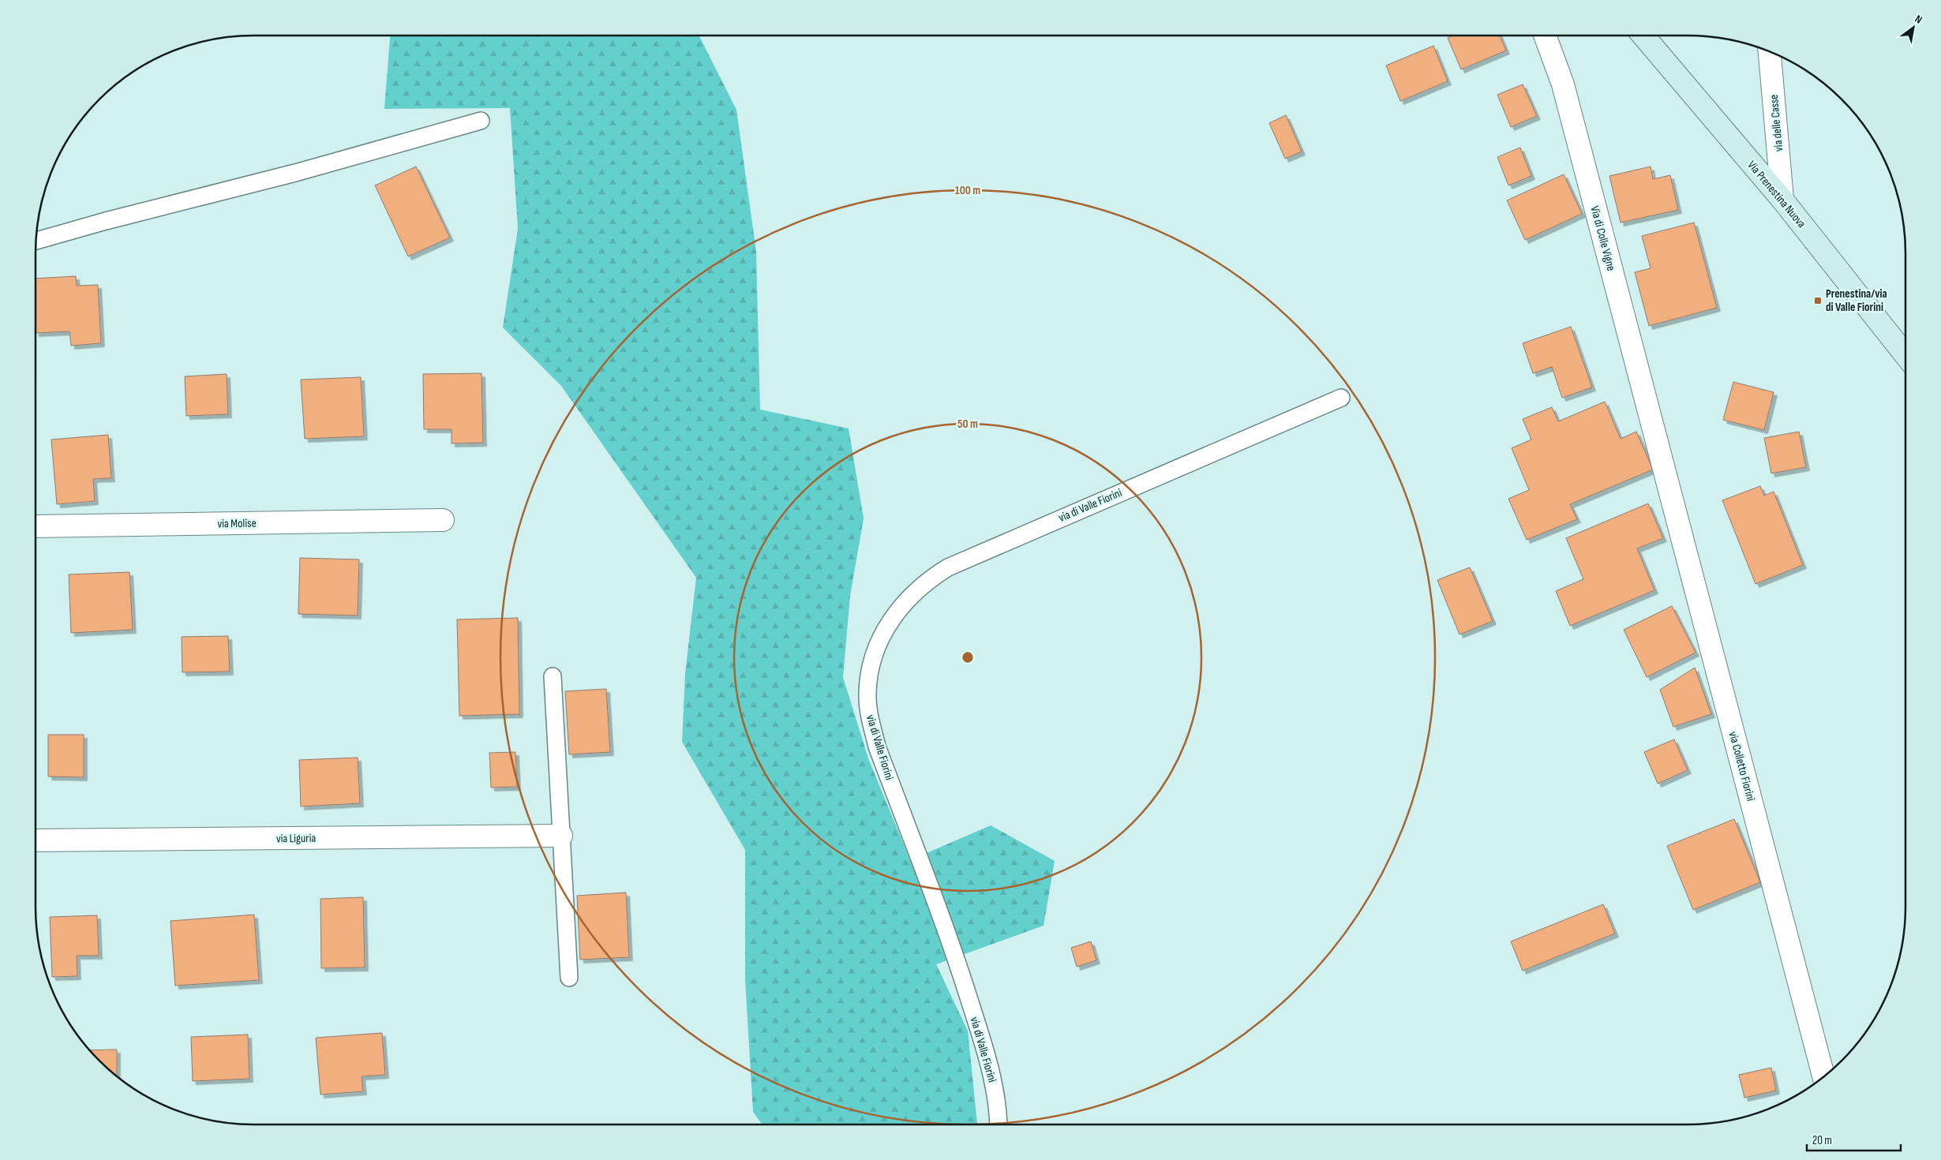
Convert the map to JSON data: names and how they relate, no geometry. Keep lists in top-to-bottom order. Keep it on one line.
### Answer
{"streets":{"main road":["Via Prenestina Nuova"],"street":["via delle Casse","Via di Colle Vigne","via Molise","via Colletto Fiorini","via Liguria"],"lane":["via di Valle Fiorini"]},"crossings":[["via delle Casse","Via Prenestina Nuova"],["Via di Colle Vigne","via Colletto Fiorini"]],"places":{"transit":["Prenestina/via di Valle Fiorini"]},"scale_bar":"20 m","north":"top right","rings":["100 m","50 m"]}
